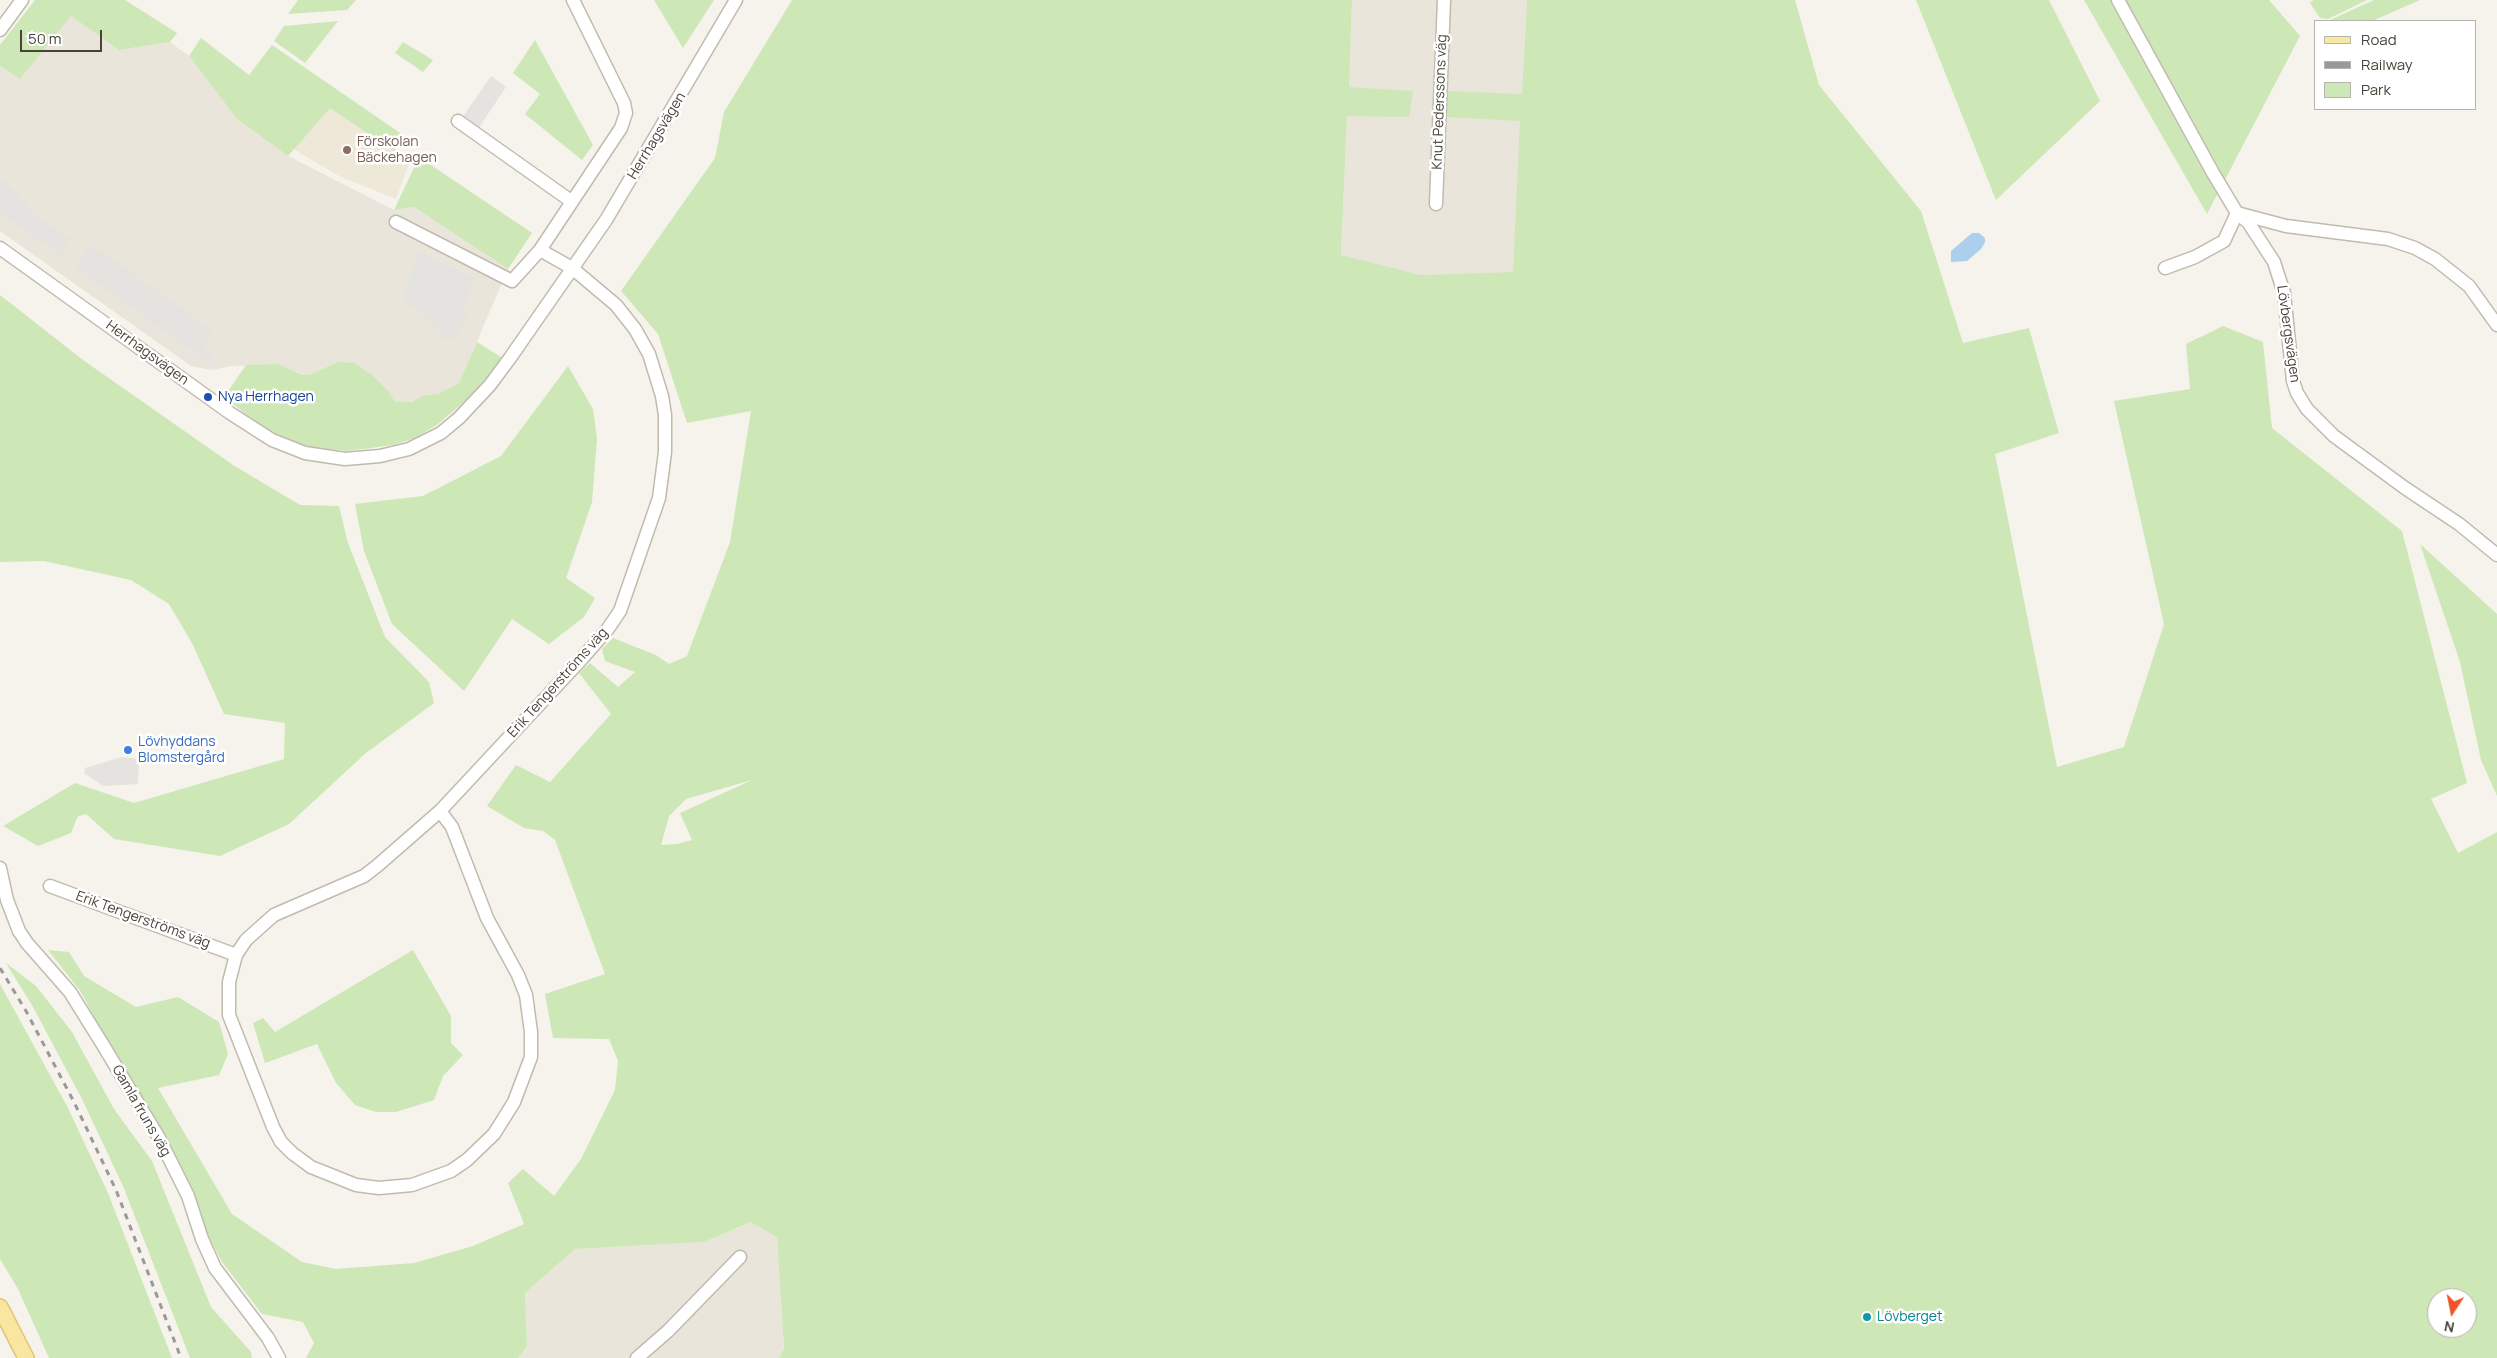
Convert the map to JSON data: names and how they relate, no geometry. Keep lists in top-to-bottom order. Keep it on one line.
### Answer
{"streets":{"street":["Knut Pederssons väg","Herrhagsvägen","Lövbergsvägen","Erik Tengerströms väg","Gamla fruns väg"]},"crossings":[["Herrhagsvägen","Erik Tengerströms väg"]],"places":["Förskolan Bäckehagen","Nya Herrhagen","Lövhyddans Blomstergård","Lövberget"],"legend":["Road","Railway","Park"],"scale_bar":"50 m","north":"bottom"}
